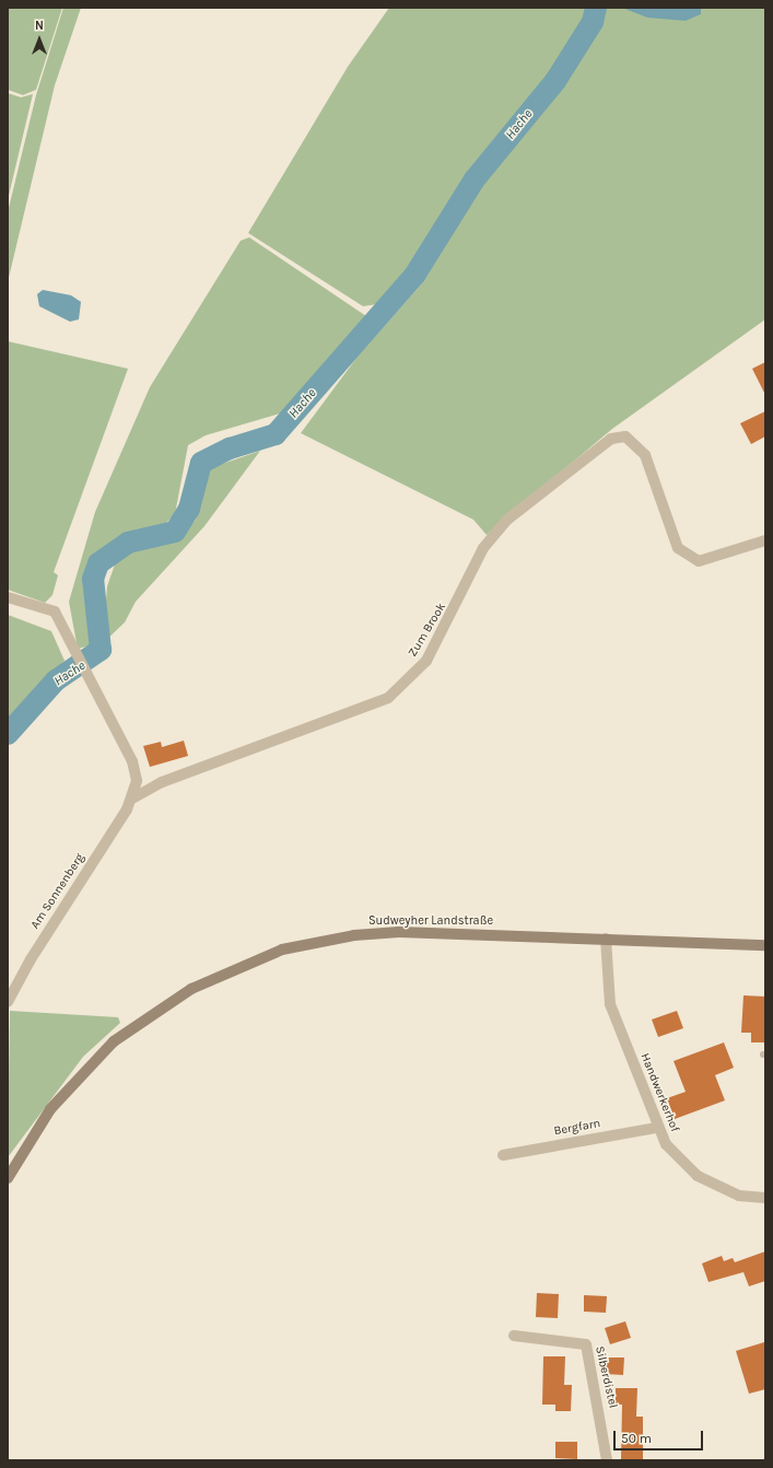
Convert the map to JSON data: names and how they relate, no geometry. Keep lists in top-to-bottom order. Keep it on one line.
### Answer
{"streets":{"main road":["Sudweyher Landstraße"],"street":["Zum Brook","Am Sonnenberg","Handwerkerhof","Bergfarn","Silberdistel"]},"crossings":[["Zum Brook","Am Sonnenberg"],["Sudweyher Landstraße","Handwerkerhof"],["Handwerkerhof","Bergfarn"]],"water":["Hache"],"scale_bar":"50 m","north":"top"}
